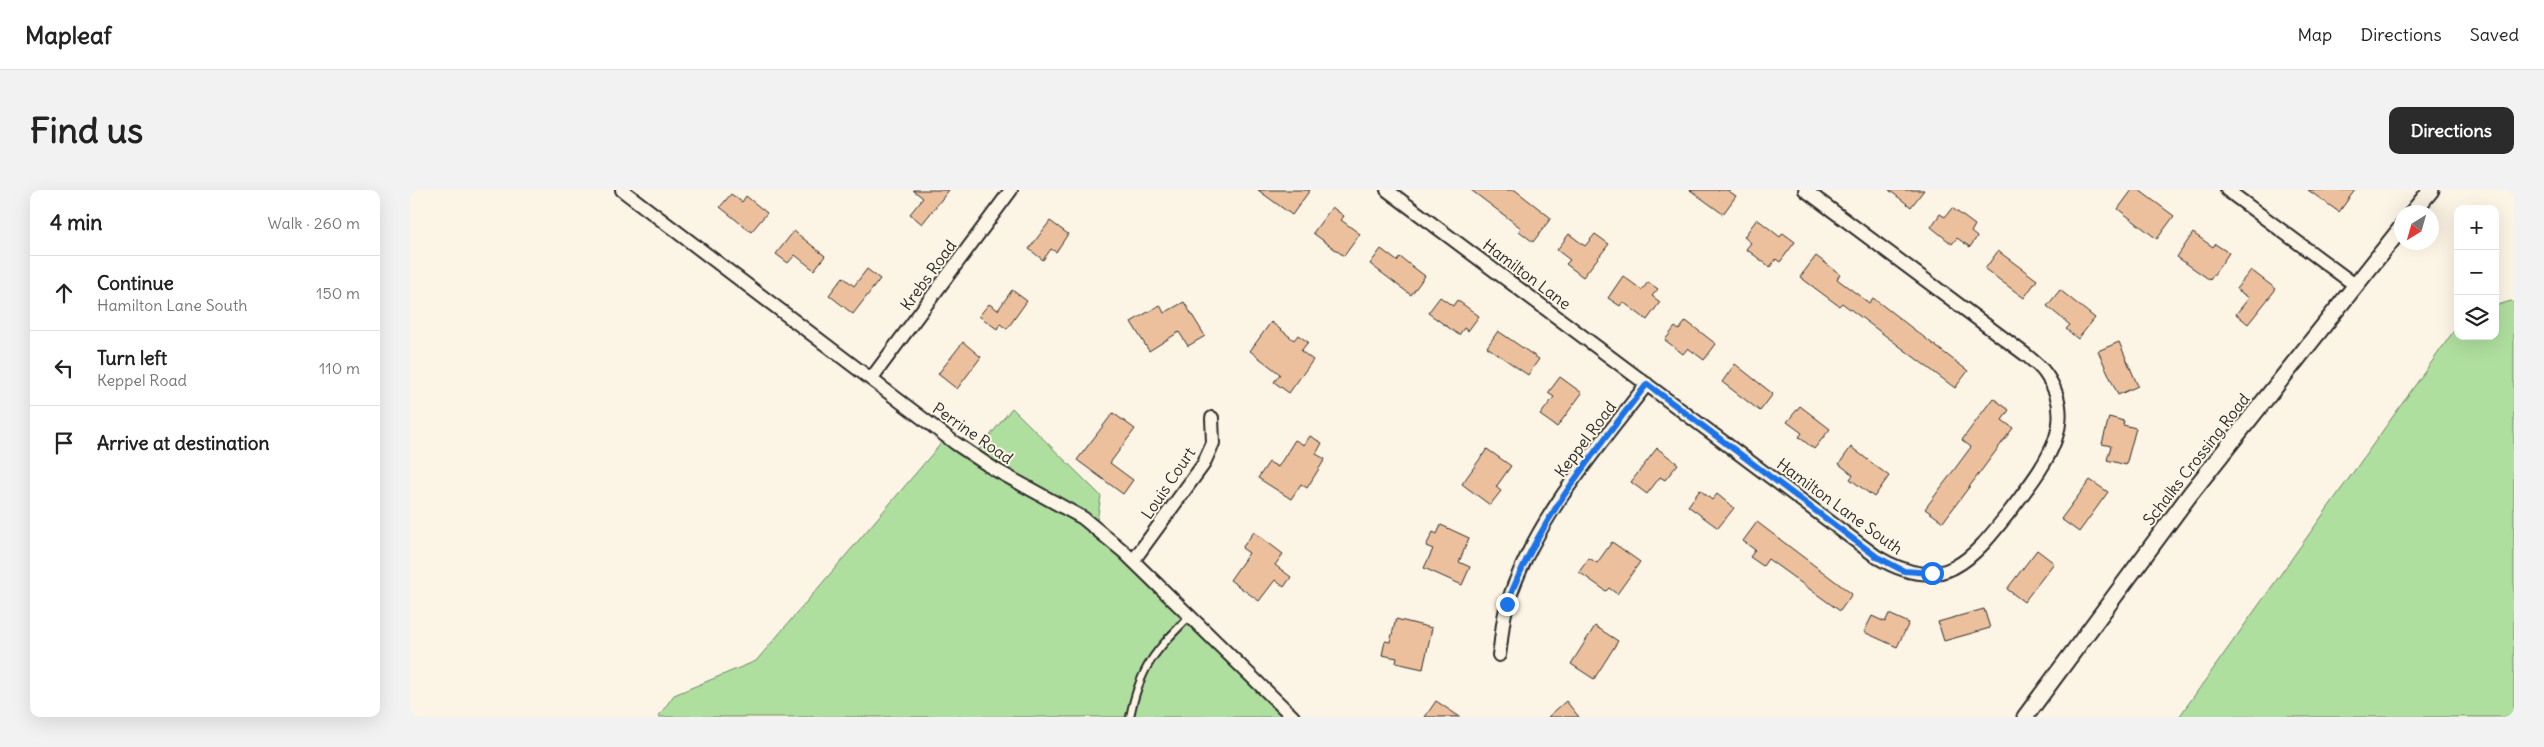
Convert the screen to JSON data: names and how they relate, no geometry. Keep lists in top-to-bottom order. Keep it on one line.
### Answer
{"streets":{"street":["Hamilton Lane","Krebs Road","Perrine Road","Keppel Road","Schalks Crossing Road","Louis Court","Hamilton Lane South"]},"crossings":[["Hamilton Lane","Keppel Road"],["Hamilton Lane","Hamilton Lane South"],["Krebs Road","Perrine Road"],["Perrine Road","Louis Court"],["Keppel Road","Hamilton Lane South"]],"north":"bottom left","page":{"header":"Mapleaf","nav":["Map","Directions","Saved"],"buttons":"Directions","title":"Find us","heading":["4 min","Walk · 260 m"],"map_buttons":["+","−"],"list":[["Continue","Hamilton Lane South","150 m"],["Turn left","Keppel Road","110 m"],"Arrive at destination"]}}
